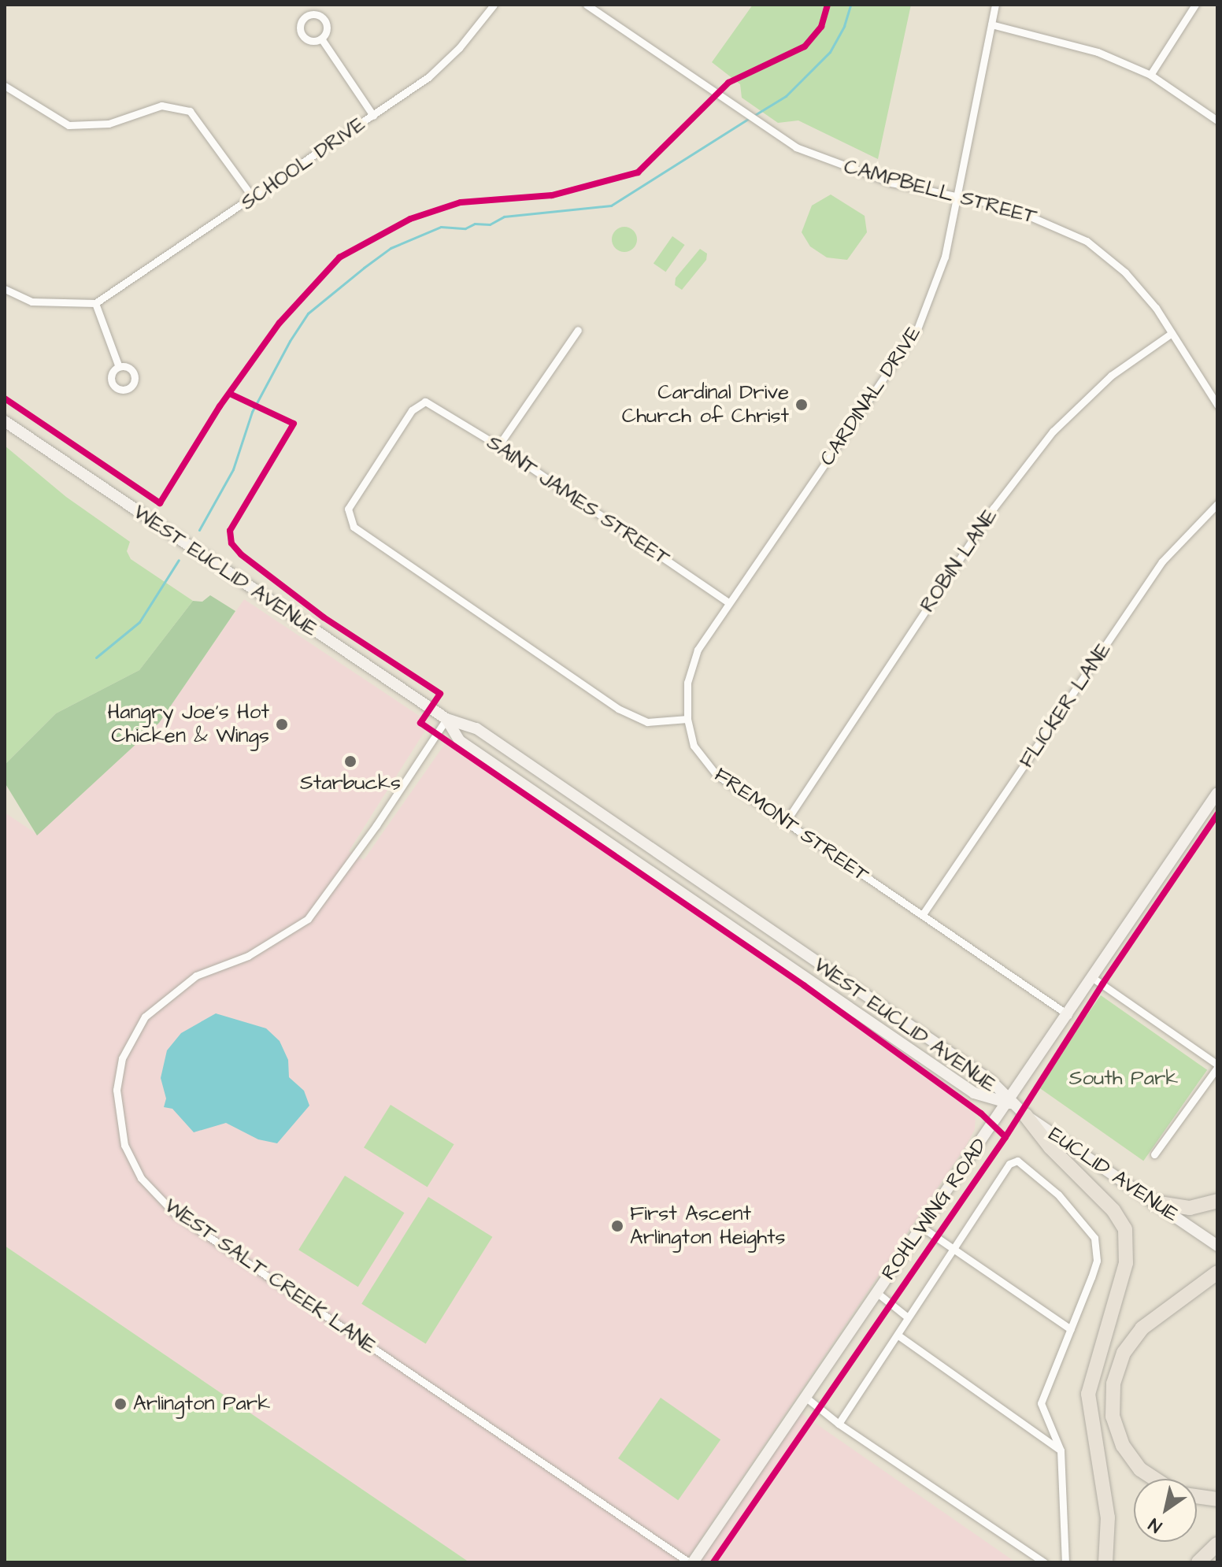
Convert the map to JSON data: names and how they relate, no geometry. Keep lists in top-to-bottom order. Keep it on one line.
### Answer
{"streets":{"main road":["WEST EUCLID AVENUE","EUCLID AVENUE","ROHLWING ROAD"],"street":["SCHOOL DRIVE","CAMPBELL STREET","CARDINAL DRIVE","SAINT JAMES STREET","ROBIN LANE","FLICKER LANE","FREMONT STREET","WEST SALT CREEK LANE"]},"crossings":[["CAMPBELL STREET","CARDINAL DRIVE"],["CAMPBELL STREET","ROBIN LANE"],["CARDINAL DRIVE","SAINT JAMES STREET"],["CARDINAL DRIVE","FREMONT STREET"],["SAINT JAMES STREET","FREMONT STREET"],["ROBIN LANE","FREMONT STREET"],["WEST EUCLID AVENUE","EUCLID AVENUE"],["WEST EUCLID AVENUE","ROHLWING ROAD"],["WEST EUCLID AVENUE","WEST SALT CREEK LANE"],["FLICKER LANE","FREMONT STREET"],["FREMONT STREET","ROHLWING ROAD"],["EUCLID AVENUE","ROHLWING ROAD"],["ROHLWING ROAD","WEST SALT CREEK LANE"]],"parks":["South Park"],"places":["Cardinal Drive Church of Christ","Hangry Joe's Hot Chicken & Wings","Starbucks","First Ascent Arlington Heights","Arlington Park"],"north":"bottom left"}
